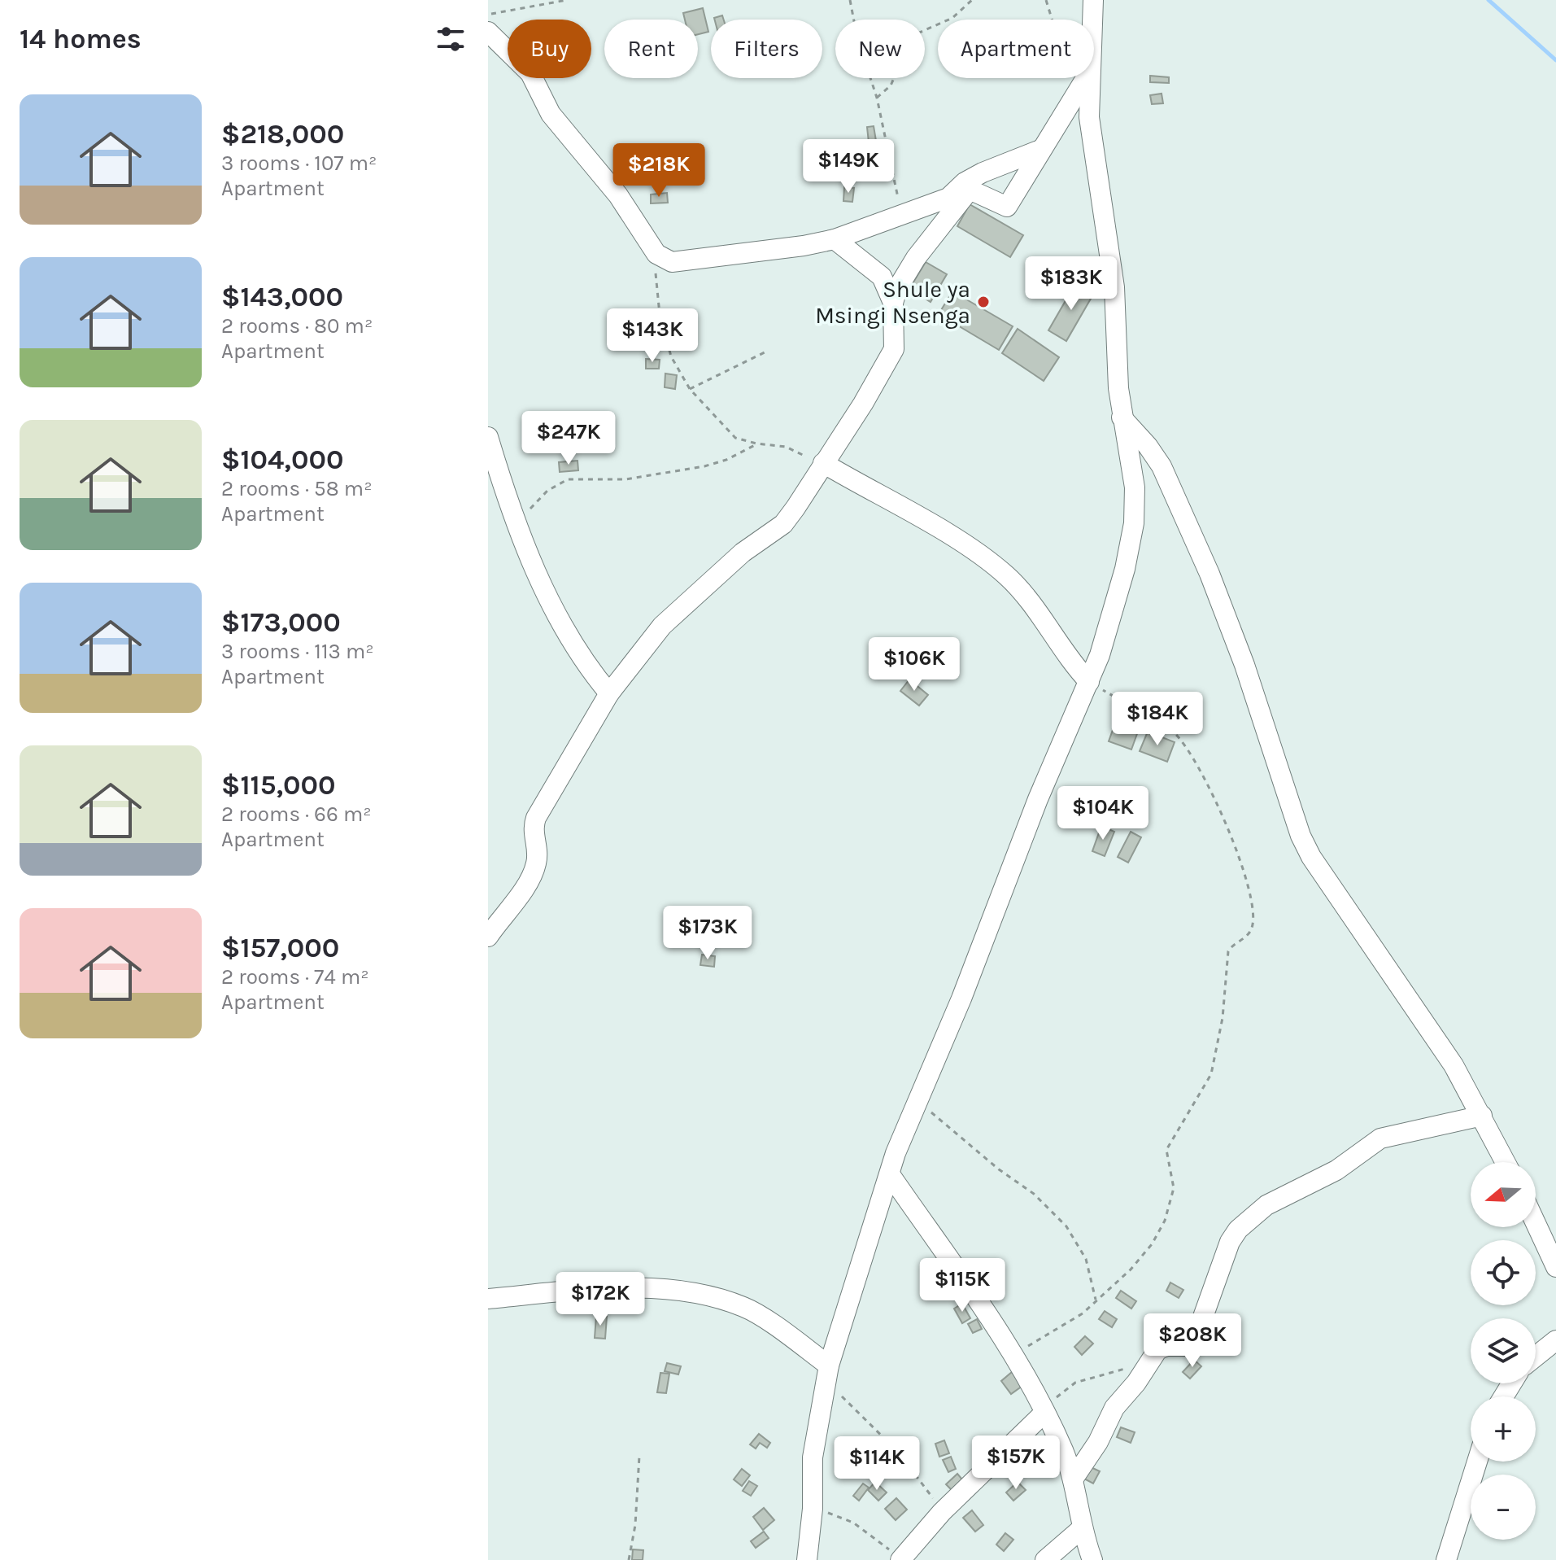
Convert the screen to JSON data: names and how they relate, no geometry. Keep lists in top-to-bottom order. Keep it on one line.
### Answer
{"places":["Shule ya Msingi Nsenga"],"north":"left","page":{"heading":"14 homes","chip":["Buy","Rent","Filters","New","Apartment"],"list":[{"name":"$218,000","note":"3 rooms · 107 m² · Apartment"},{"name":"$143,000","note":"2 rooms · 80 m² · Apartment"},{"name":"$104,000","note":"2 rooms · 58 m² · Apartment"},{"name":"$173,000","note":"3 rooms · 113 m² · Apartment"},{"name":"$115,000","note":"2 rooms · 66 m² · Apartment"},{"name":"$157,000","note":"2 rooms · 74 m² · Apartment"}],"price":["$149K","$218K","$183K","$143K","$247K","$106K","$184K","$104K","$173K","$115K","$172K","$208K","$157K","$114K"],"map_buttons":["+","−"]}}
